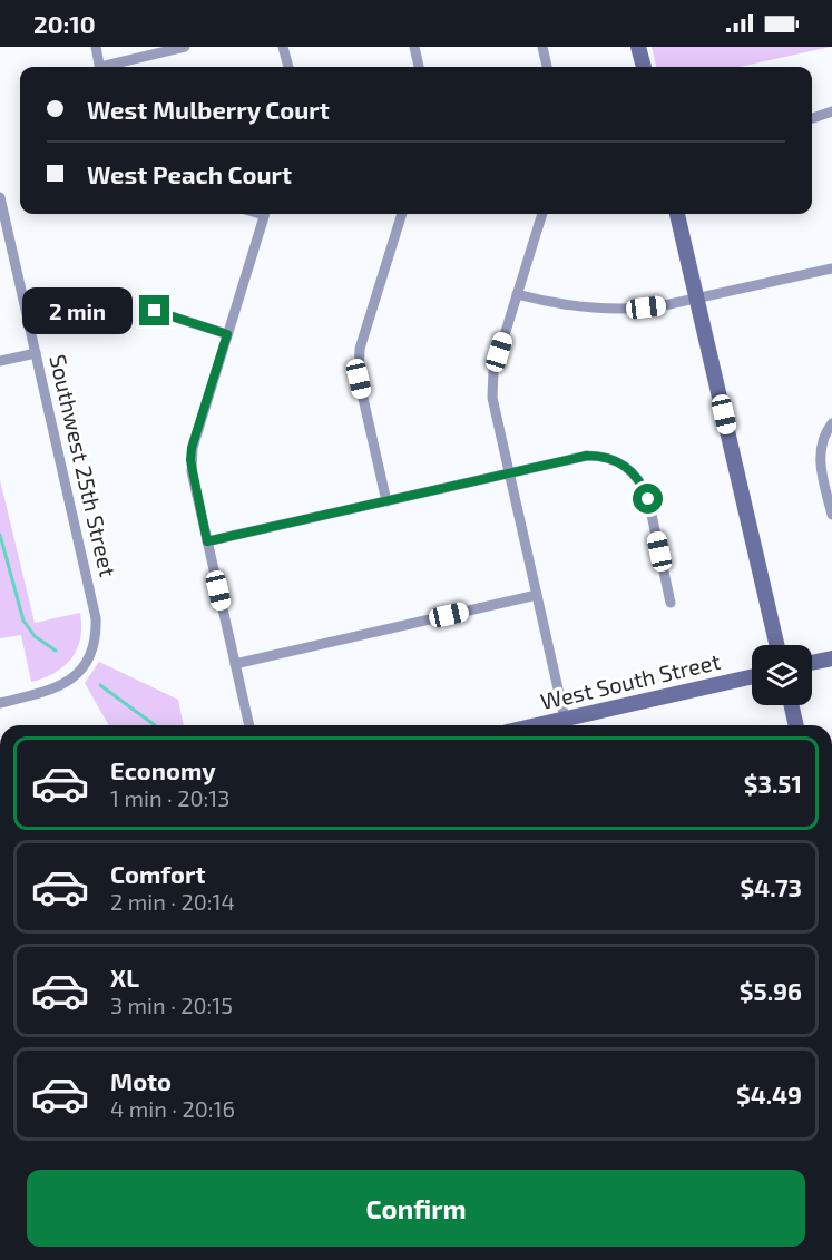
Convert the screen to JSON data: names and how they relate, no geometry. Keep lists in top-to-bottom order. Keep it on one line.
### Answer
{"streets":{"main road":["West South Street"],"street":["Southwest 25th Street"]},"page":{"status":"20:10","banner":["West Mulberry Court","West Peach Court"],"bubble":"2 min","list":[{"name":"Economy","note":"1 min · 20:13","value":"$3.51"},{"name":"Comfort","note":"2 min · 20:14","value":"$4.73"},{"name":"XL","note":"3 min · 20:15","value":"$5.96"},{"name":"Moto","note":"4 min · 20:16","value":"$4.49"}],"buttons":"Confirm"}}
